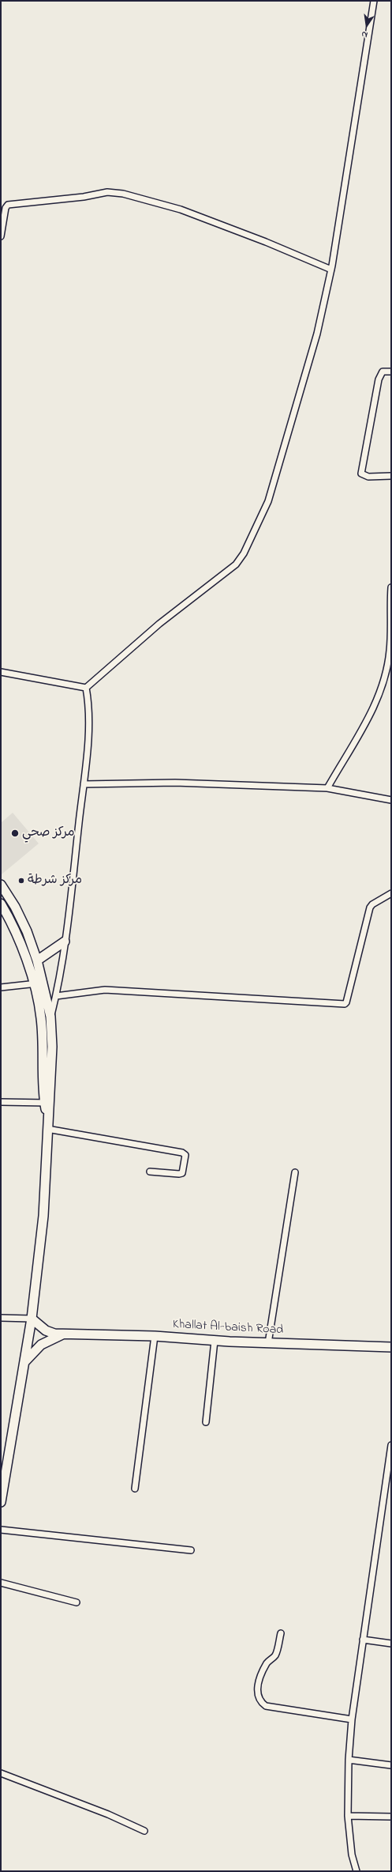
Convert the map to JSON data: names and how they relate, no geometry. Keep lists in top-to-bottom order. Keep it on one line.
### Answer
{"streets":{"street":["Khallat Al-baish Road"]},"places":["مركز صحي","مركز شرطة"],"north":"bottom"}
